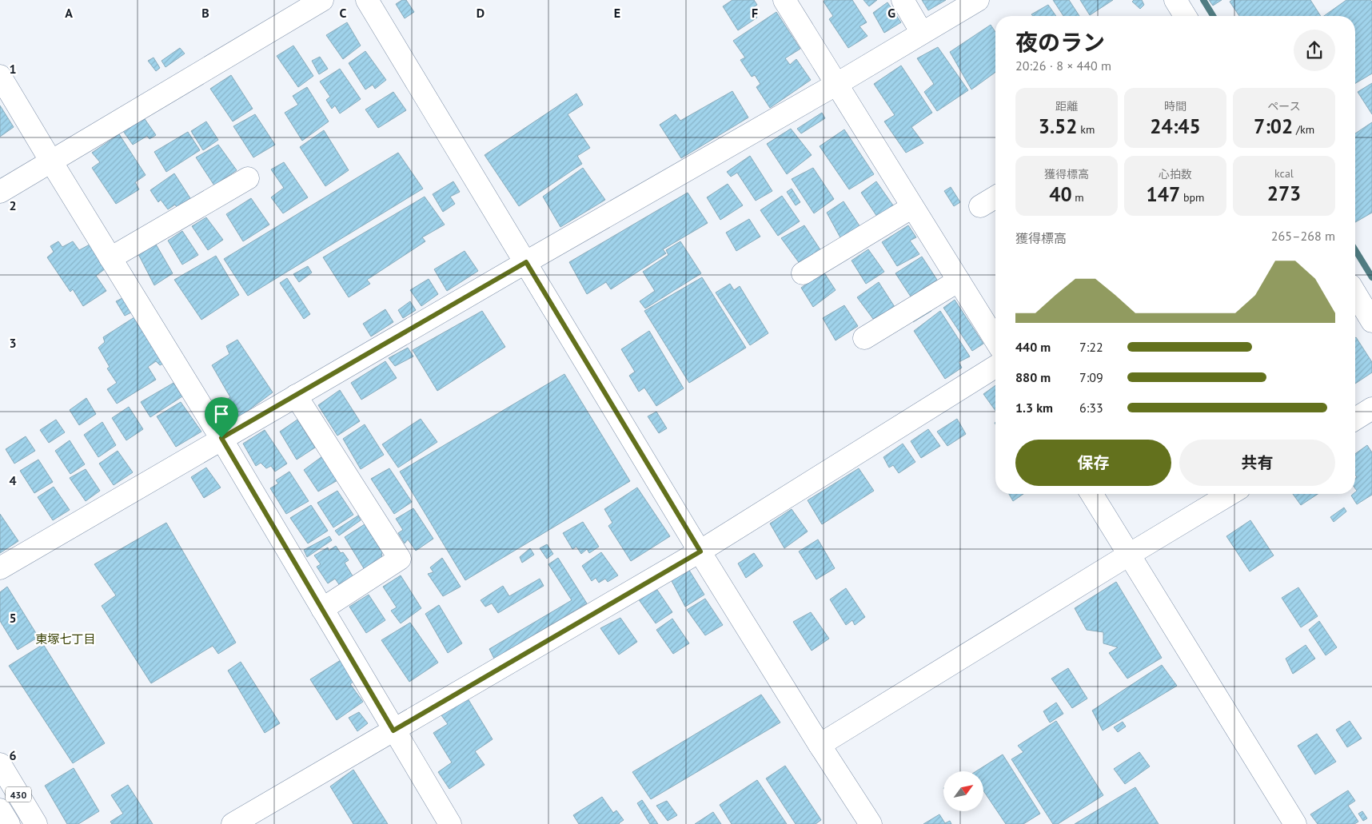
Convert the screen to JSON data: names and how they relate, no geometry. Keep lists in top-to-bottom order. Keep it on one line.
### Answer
{"streets":{"main road":["430"]},"districts":["東塚七丁目"],"north":"top right","page":{"heading":["夜のラン","20:26 · 8 × 440 m"],"stats":[["距離","3.52 km"],["時間","24:45"],["ペース","7:02 /km"],["獲得標高","40 m"],["心拍数","147 bpm"],["kcal","273"]],"chart":["獲得標高","265–268 m"],"list":[{"name":"440 m","note":"7:22"},{"name":"880 m","note":"7:09"},{"name":"1.3 km","note":"6:33"}],"buttons":["保存","共有"]},"grid":{"columns":["A","B","C","D","E","F","G"],"rows":["1","2","3","4","5","6"]}}
